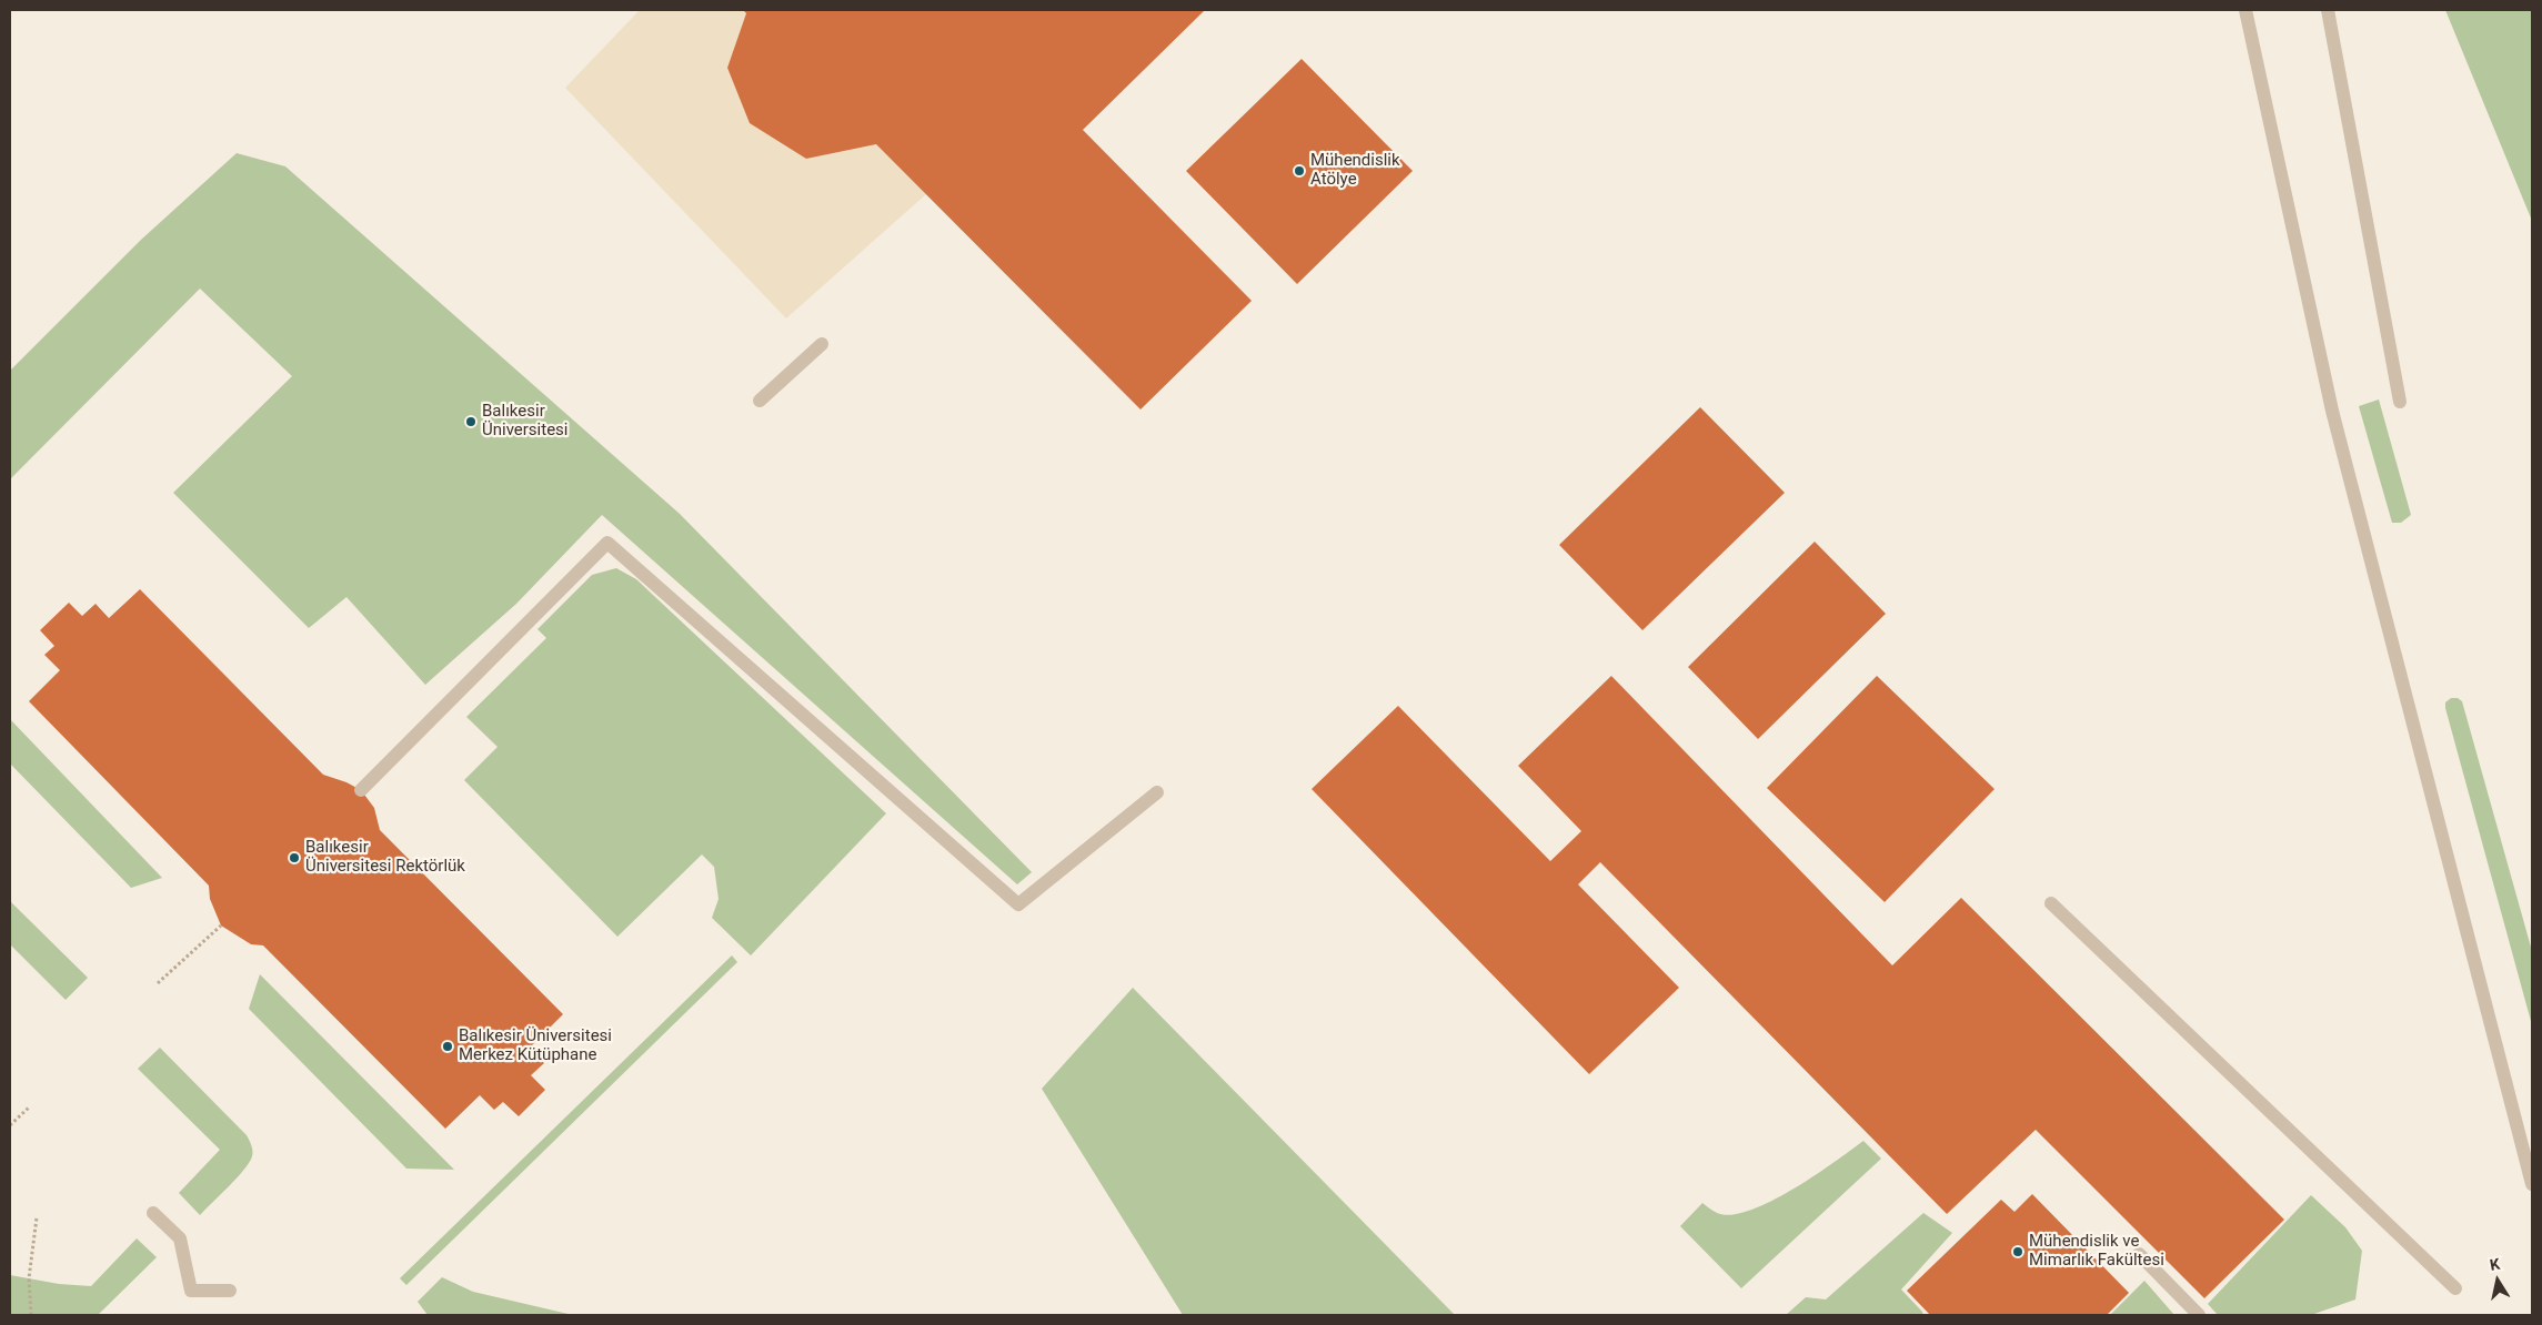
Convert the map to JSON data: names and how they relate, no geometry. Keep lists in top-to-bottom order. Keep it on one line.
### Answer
{"places":["Mühendislik Atölye","Balıkesir Üniversitesi","Balıkesir Üniversitesi Rektörlük","Balıkesir Üniversitesi Merkez Kütüphane","Mühendislik ve Mimarlık Fakültesi"],"north":"top"}
